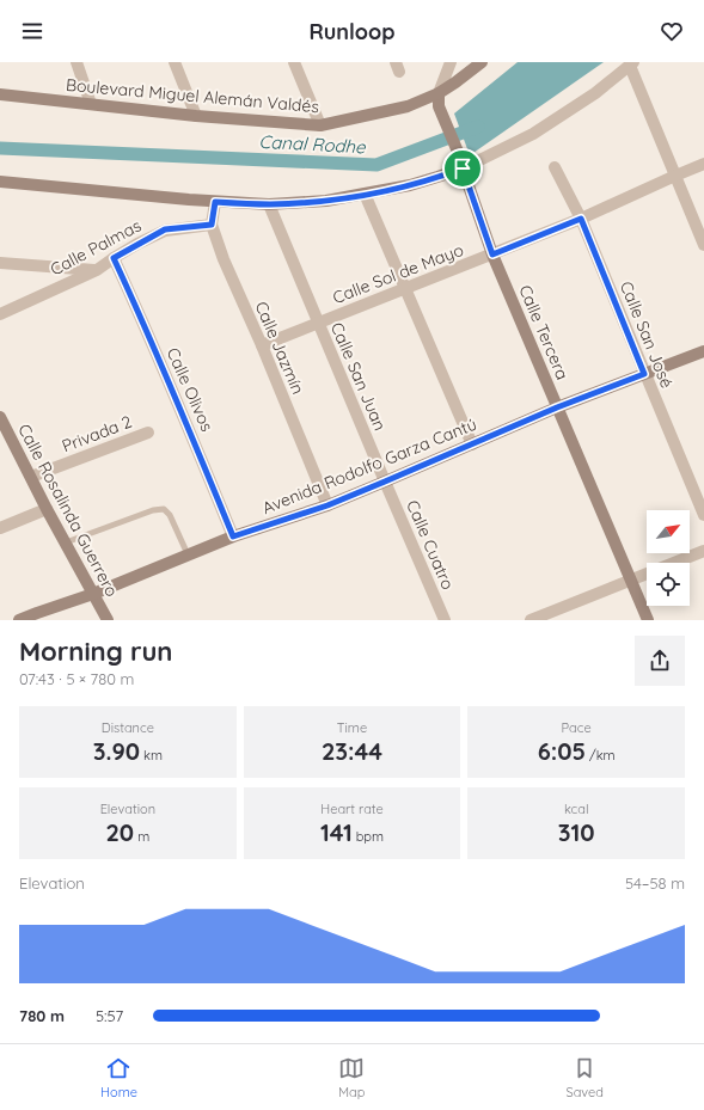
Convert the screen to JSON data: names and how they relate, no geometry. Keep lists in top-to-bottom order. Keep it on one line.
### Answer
{"streets":{"street":["Boulevard Miguel Alemán Valdés","Calle Palmas","Calle Sol de Mayo","Calle Tercera","Calle San José","Calle Jazmín","Calle San Juan","Calle Olivos","Privada 2","Avenida Rodolfo Garza Cantú","Calle Rosalinda Guerrero","Calle Cuatro"]},"crossings":[["Boulevard Miguel Alemán Valdés","Calle Tercera"],["Calle Palmas","Calle Jazmín"],["Calle Palmas","Calle Olivos"],["Calle Sol de Mayo","Calle Tercera"],["Calle Sol de Mayo","Calle San José"],["Calle Sol de Mayo","Calle Jazmín"],["Calle Sol de Mayo","Calle San Juan"],["Calle Tercera","Avenida Rodolfo Garza Cantú"],["Calle San José","Avenida Rodolfo Garza Cantú"],["Calle Jazmín","Avenida Rodolfo Garza Cantú"],["Calle San Juan","Avenida Rodolfo Garza Cantú"],["Calle San Juan","Calle Cuatro"],["Calle Olivos","Avenida Rodolfo Garza Cantú"],["Privada 2","Calle Rosalinda Guerrero"],["Avenida Rodolfo Garza Cantú","Calle Rosalinda Guerrero"],["Avenida Rodolfo Garza Cantú","Calle Cuatro"]],"water":["Canal Rodhe"],"north":"top right","page":{"header":"Runloop","heading":["Morning run","07:43 · 5 × 780 m"],"stats":[["Distance","3.90 km"],["Time","23:44"],["Pace","6:05 /km"],["Elevation","20 m"],["Heart rate","141 bpm"],["kcal","310"]],"chart":["Elevation","54–58 m"],"list":[{"name":"780 m","note":"5:57"}],"tabs":["Home","Map","Saved"]}}
